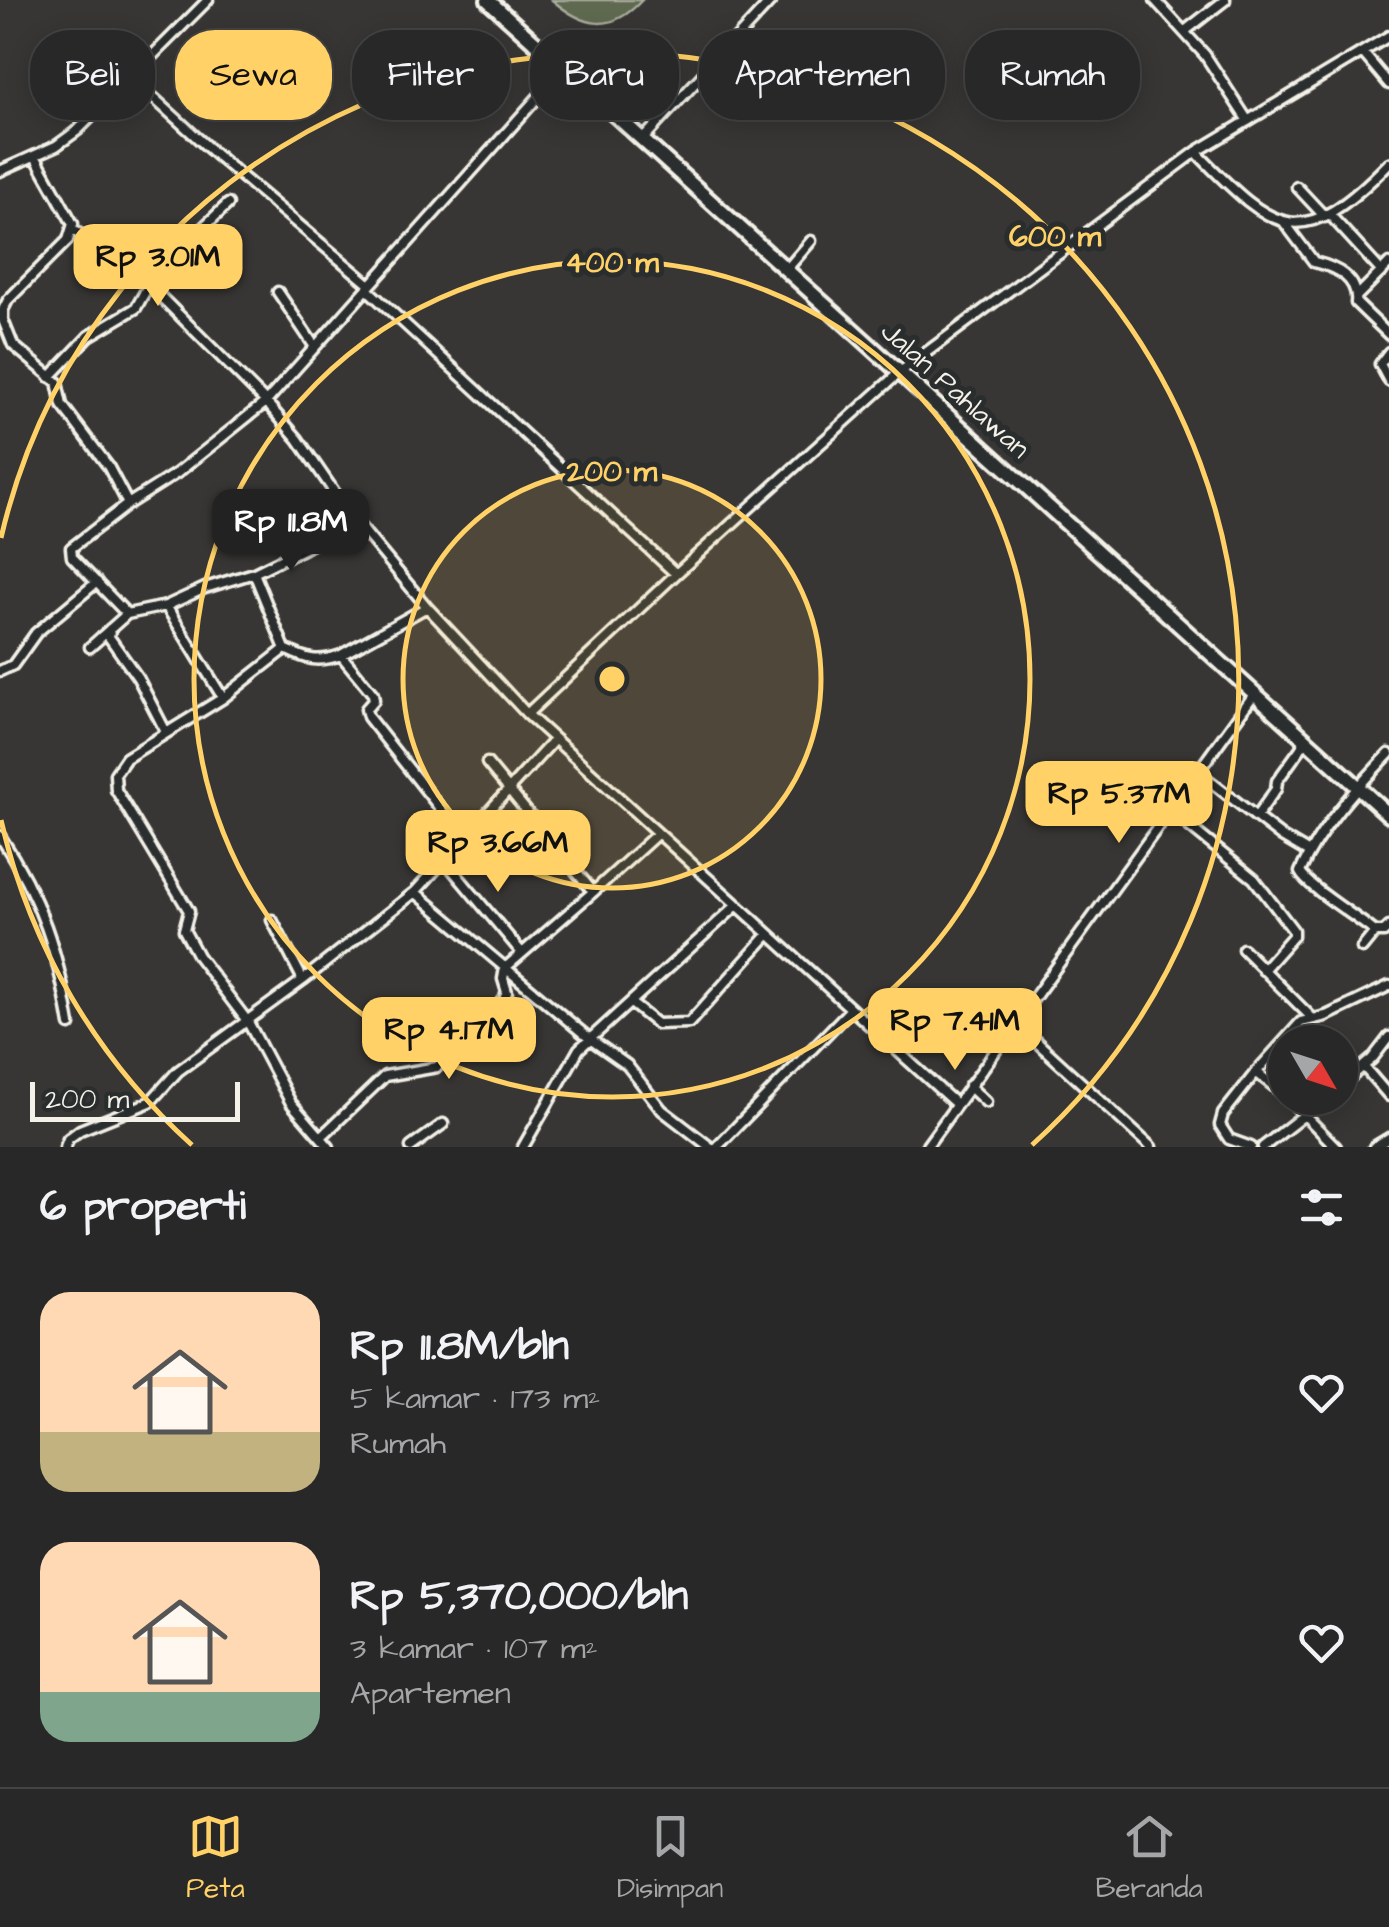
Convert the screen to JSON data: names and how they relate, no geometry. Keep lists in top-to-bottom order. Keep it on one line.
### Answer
{"streets":{"main road":["Jalan Pahlawan"]},"scale_bar":"200 m","north":"bottom right","page":{"chip":["Beli","Sewa","Filter","Baru","Apartemen","Rumah"],"price":["Rp 3.01M","Rp 11.8M","Rp 5.37M","Rp 3.66M","Rp 7.41M","Rp 4.17M"],"scale":"200 m","heading":"6 properti","list":[{"name":"Rp 11.8M/bln","note":"5 kamar · 173 m² · Rumah"},{"name":"Rp 5,370,000/bln","note":"3 kamar · 107 m² · Apartemen"}],"tabs":["Peta","Disimpan","Beranda"]},"rings":["600 m","400 m","200 m"]}
